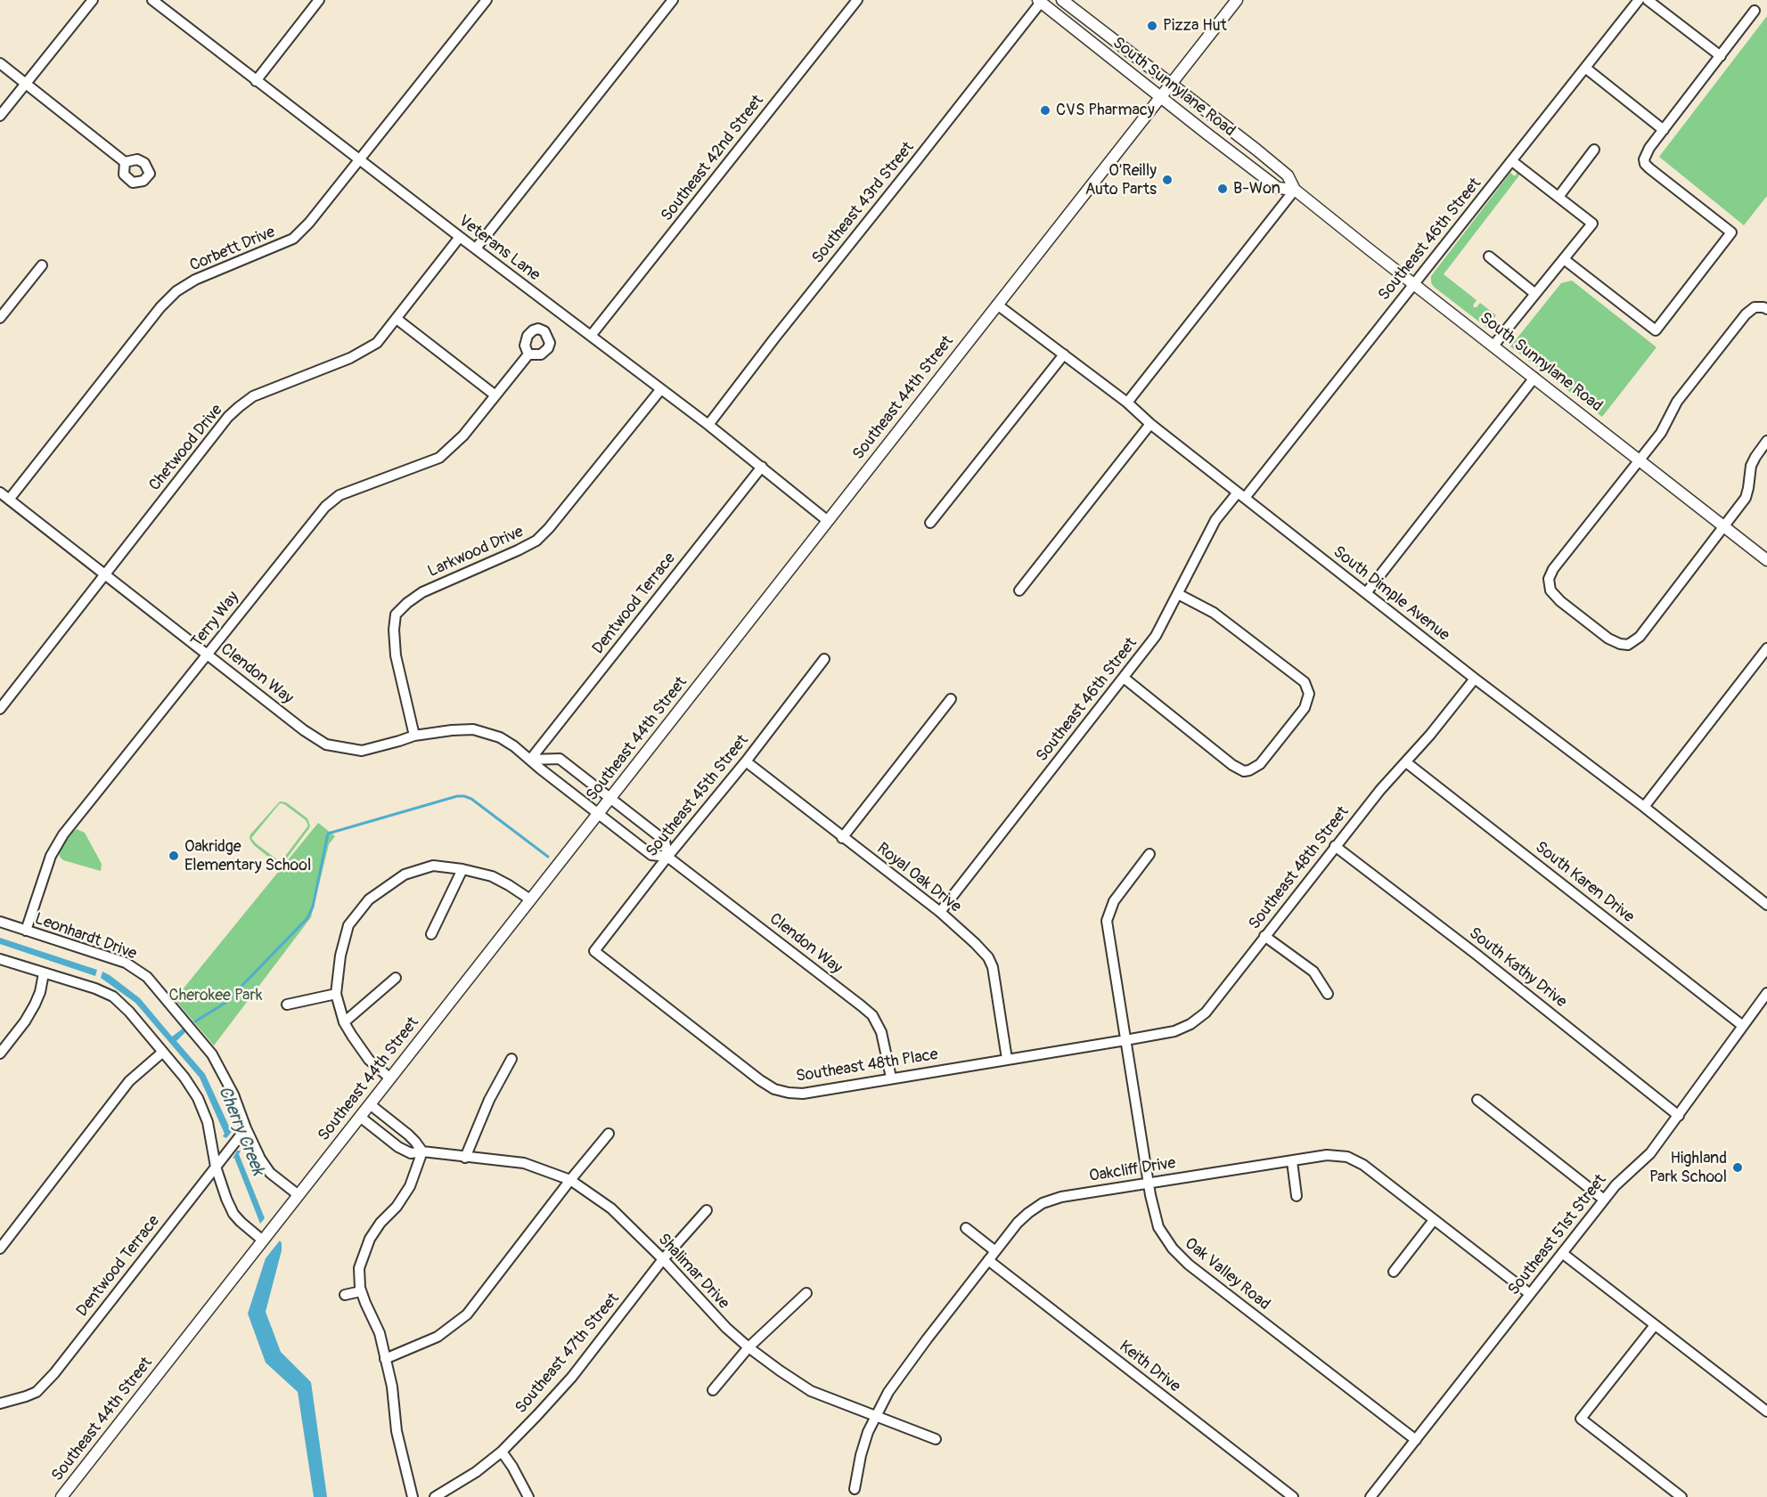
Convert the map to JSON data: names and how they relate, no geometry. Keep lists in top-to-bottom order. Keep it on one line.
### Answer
{"streets":{"main road":["South Sunnylane Road","Southeast 44th Street"],"street":["Southeast 42nd Street","Southeast 43rd Street","Southeast 46th Street","Veterans Lane","Corbett Drive","Chetwood Drive","Larkwood Drive","South Dimple Avenue","Dentwood Terrace","Terry Way","Clendon Way","Southeast 45th Street","Southeast 48th Street","Royal Oak Drive","South Karen Drive","Leonhardt Drive","South Kathy Drive","Southeast 48th Place","Oakcliff Drive","Southeast 51st Street","Shalimar Drive","Oak Valley Road","Southeast 47th Street","Keith Drive"]},"crossings":[["South Sunnylane Road","Southeast 43rd Street"],["South Sunnylane Road","Southeast 46th Street"],["South Sunnylane Road","Southeast 44th Street"],["Southeast 42nd Street","Veterans Lane"],["Southeast 43rd Street","Veterans Lane"],["Southeast 46th Street","South Dimple Avenue"],["Southeast 46th Street","Royal Oak Drive"],["Veterans Lane","Corbett Drive"],["Veterans Lane","Southeast 44th Street"],["Veterans Lane","Chetwood Drive"],["Veterans Lane","Larkwood Drive"],["Veterans Lane","Dentwood Terrace"],["Corbett Drive","Clendon Way"],["Southeast 44th Street","South Dimple Avenue"],["Southeast 44th Street","Clendon Way"],["Southeast 44th Street","Leonhardt Drive"],["Southeast 44th Street","Shalimar Drive"],["Chetwood Drive","Clendon Way"],["Larkwood Drive","Clendon Way"],["South Dimple Avenue","Southeast 48th Street"],["Dentwood Terrace","Clendon Way"],["Dentwood Terrace","Leonhardt Drive"],["Terry Way","Clendon Way"],["Terry Way","Leonhardt Drive"],["Clendon Way","Southeast 45th Street"],["Clendon Way","Southeast 48th Place"],["Southeast 45th Street","Royal Oak Drive"],["Southeast 45th Street","Southeast 48th Place"],["Southeast 48th Street","South Karen Drive"],["Southeast 48th Street","South Kathy Drive"],["Southeast 48th Street","Southeast 48th Place"],["Southeast 48th Street","Oak Valley Road"],["Royal Oak Drive","Southeast 48th Place"],["South Karen Drive","Southeast 51st Street"],["South Kathy Drive","Southeast 51st Street"],["Southeast 48th Place","Oak Valley Road"],["Oakcliff Drive","Southeast 51st Street"],["Oakcliff Drive","Shalimar Drive"],["Oakcliff Drive","Oak Valley Road"],["Oakcliff Drive","Keith Drive"],["Southeast 51st Street","Oak Valley Road"],["Shalimar Drive","Southeast 47th Street"]],"water":["Cherry Creek"],"parks":["Cherokee Park"],"places":["Pizza Hut","CVS Pharmacy","O'Reilly Auto Parts","B-Won","Oakridge Elementary School","Highland Park School"]}
